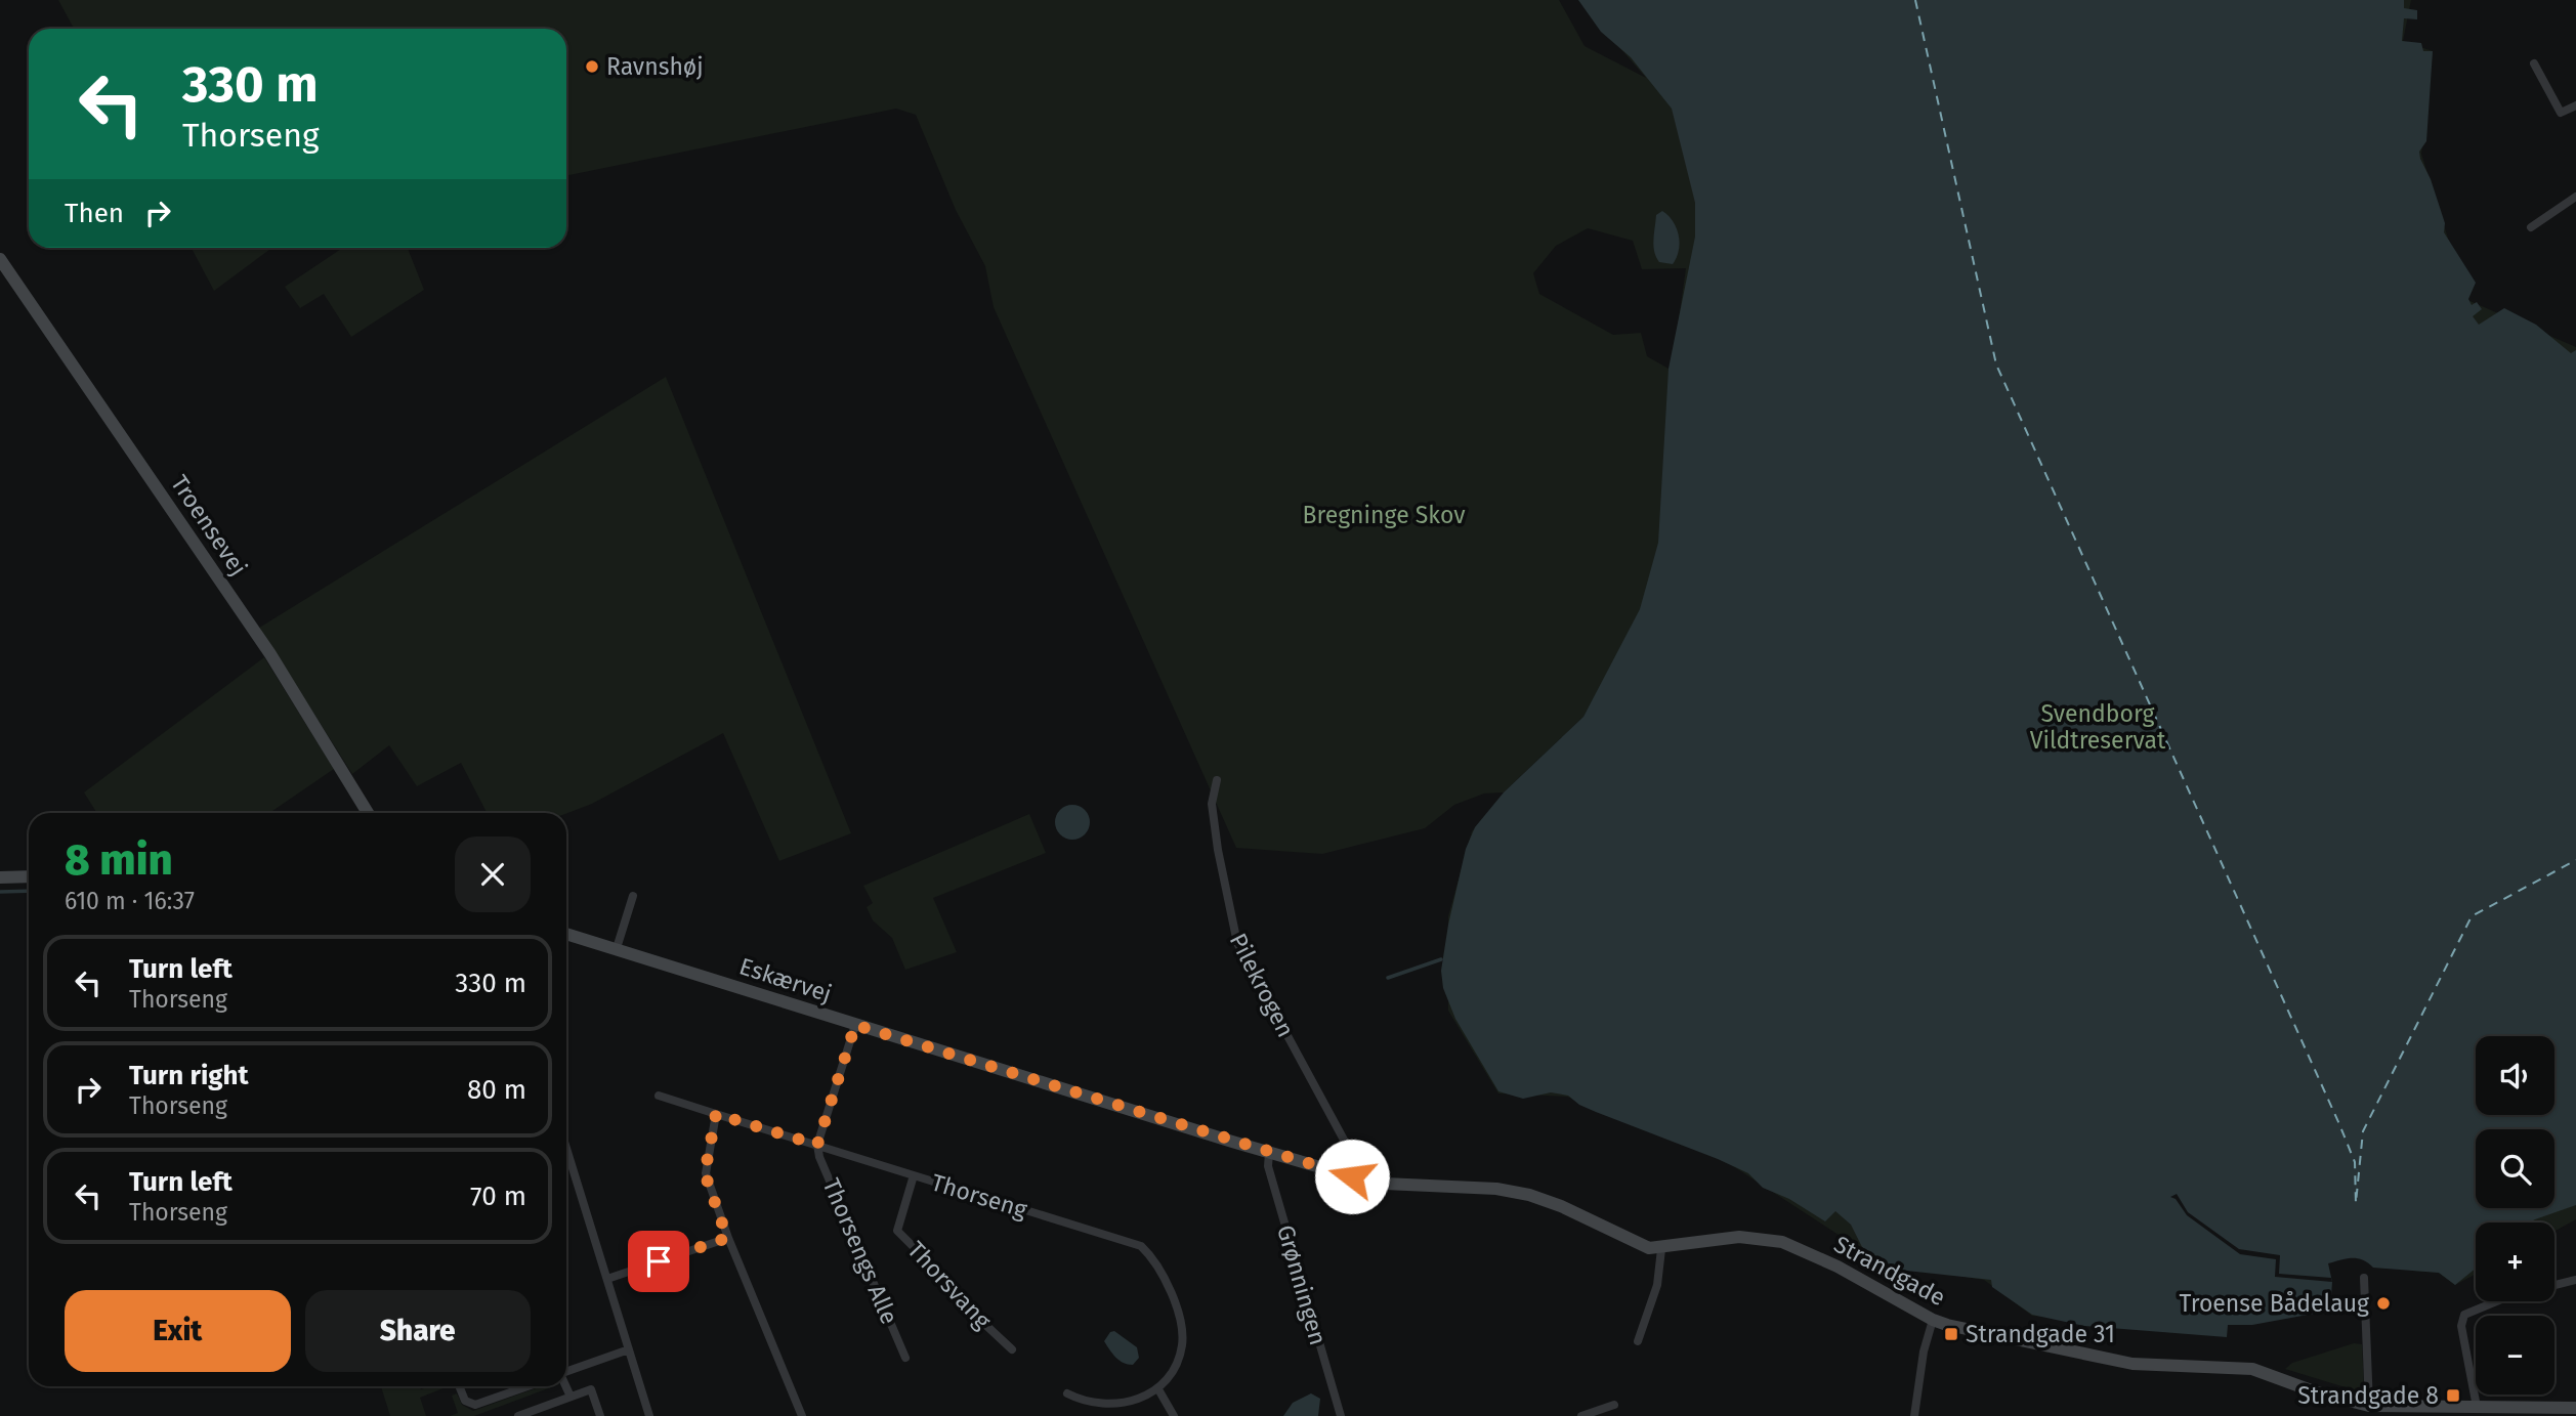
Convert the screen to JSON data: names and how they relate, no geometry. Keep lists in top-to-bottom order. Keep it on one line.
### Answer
{"streets":{"street":["Troensevej","Eskærvej","Pilekrogen","Thorseng","Thorsengs Alle","Strandgade","Thorsvang","Grønningen"]},"crossings":[["Eskærvej","Pilekrogen"],["Eskærvej","Strandgade"],["Eskærvej","Grønningen"],["Pilekrogen","Strandgade"],["Thorseng","Thorsengs Alle"],["Thorseng","Thorsvang"]],"parks":["Bregninge Skov","Svendborg Vildtreservat"],"places":{"other":["Ravnshøj","Troense Bådelaug"],"transit":["Strandgade 31","Strandgade 8"]},"page":{"turn":["330 m","Thorseng"],"then":"Then","heading":["8 min","610 m · 16:37"],"list":[{"name":"Turn left","note":"Thorseng","value":"330 m"},{"name":"Turn right","note":"Thorseng","value":"80 m"},{"name":"Turn left","note":"Thorseng","value":"70 m"}],"map_buttons":["+","−"],"buttons":["Exit","Share"]}}
